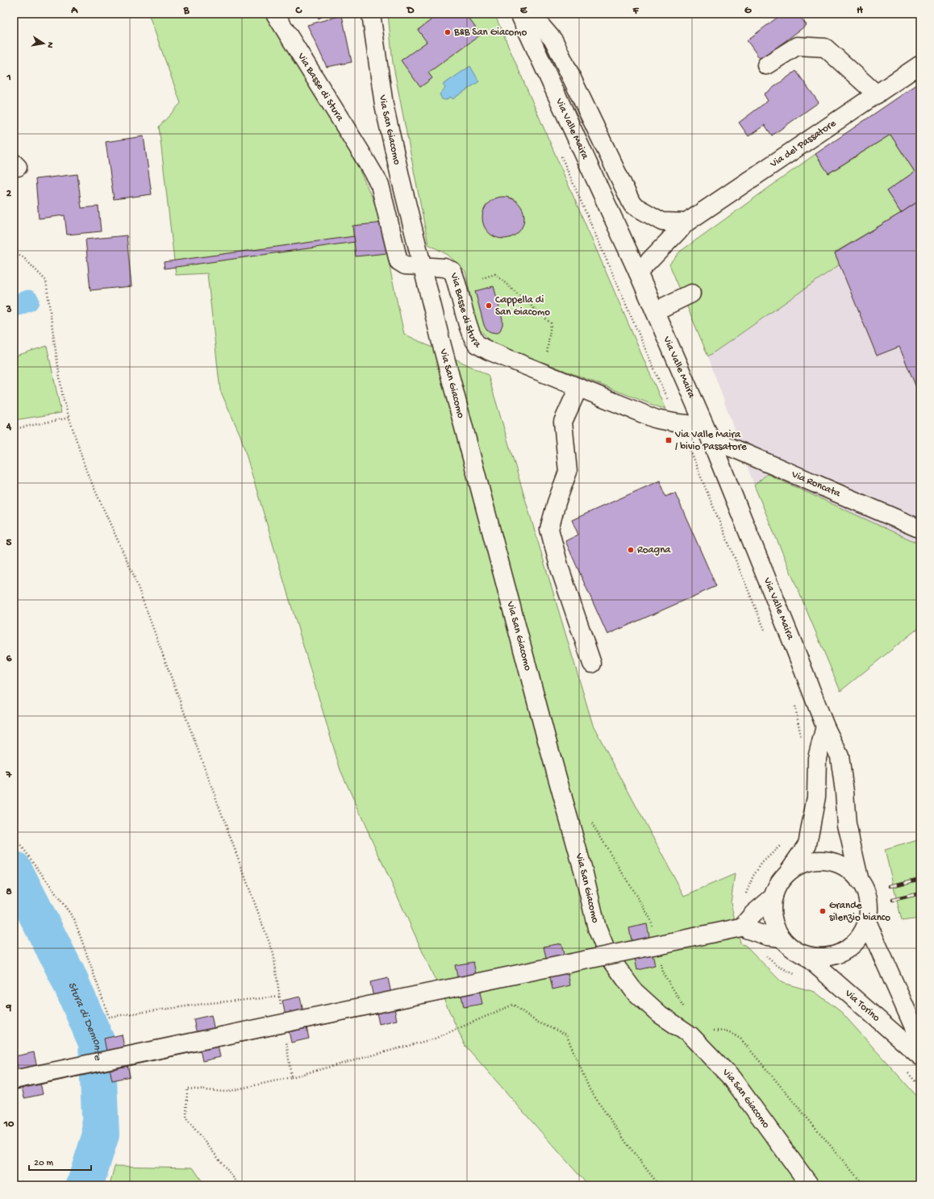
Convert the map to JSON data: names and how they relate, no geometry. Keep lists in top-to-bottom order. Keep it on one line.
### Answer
{"streets":{"main road":["Via Basse di Stura","Via Valle Maira","Via San Giacomo","Via del Passatore","Via Roncata","Via Torino"]},"crossings":[["Via Basse di Stura","Via Valle Maira"],["Via Basse di Stura","Via San Giacomo"],["Via Basse di Stura","Via Roncata"],["Via Valle Maira","Via del Passatore"],["Via Valle Maira","Via Roncata"],["Via Valle Maira","Via Torino"]],"water":["Stura di Demonte"],"places":{"other":["B&B San Giacomo","Cappella di San Giacomo","Roagna","Grande silenzio bianco"],"transit":["Via Valle Maira / bivio Passatore"]},"scale_bar":"20 m","north":"right","grid":{"columns":["A","B","C","D","E","F","G","H"],"rows":["1","2","3","4","5","6","7","8","9","10"]}}
